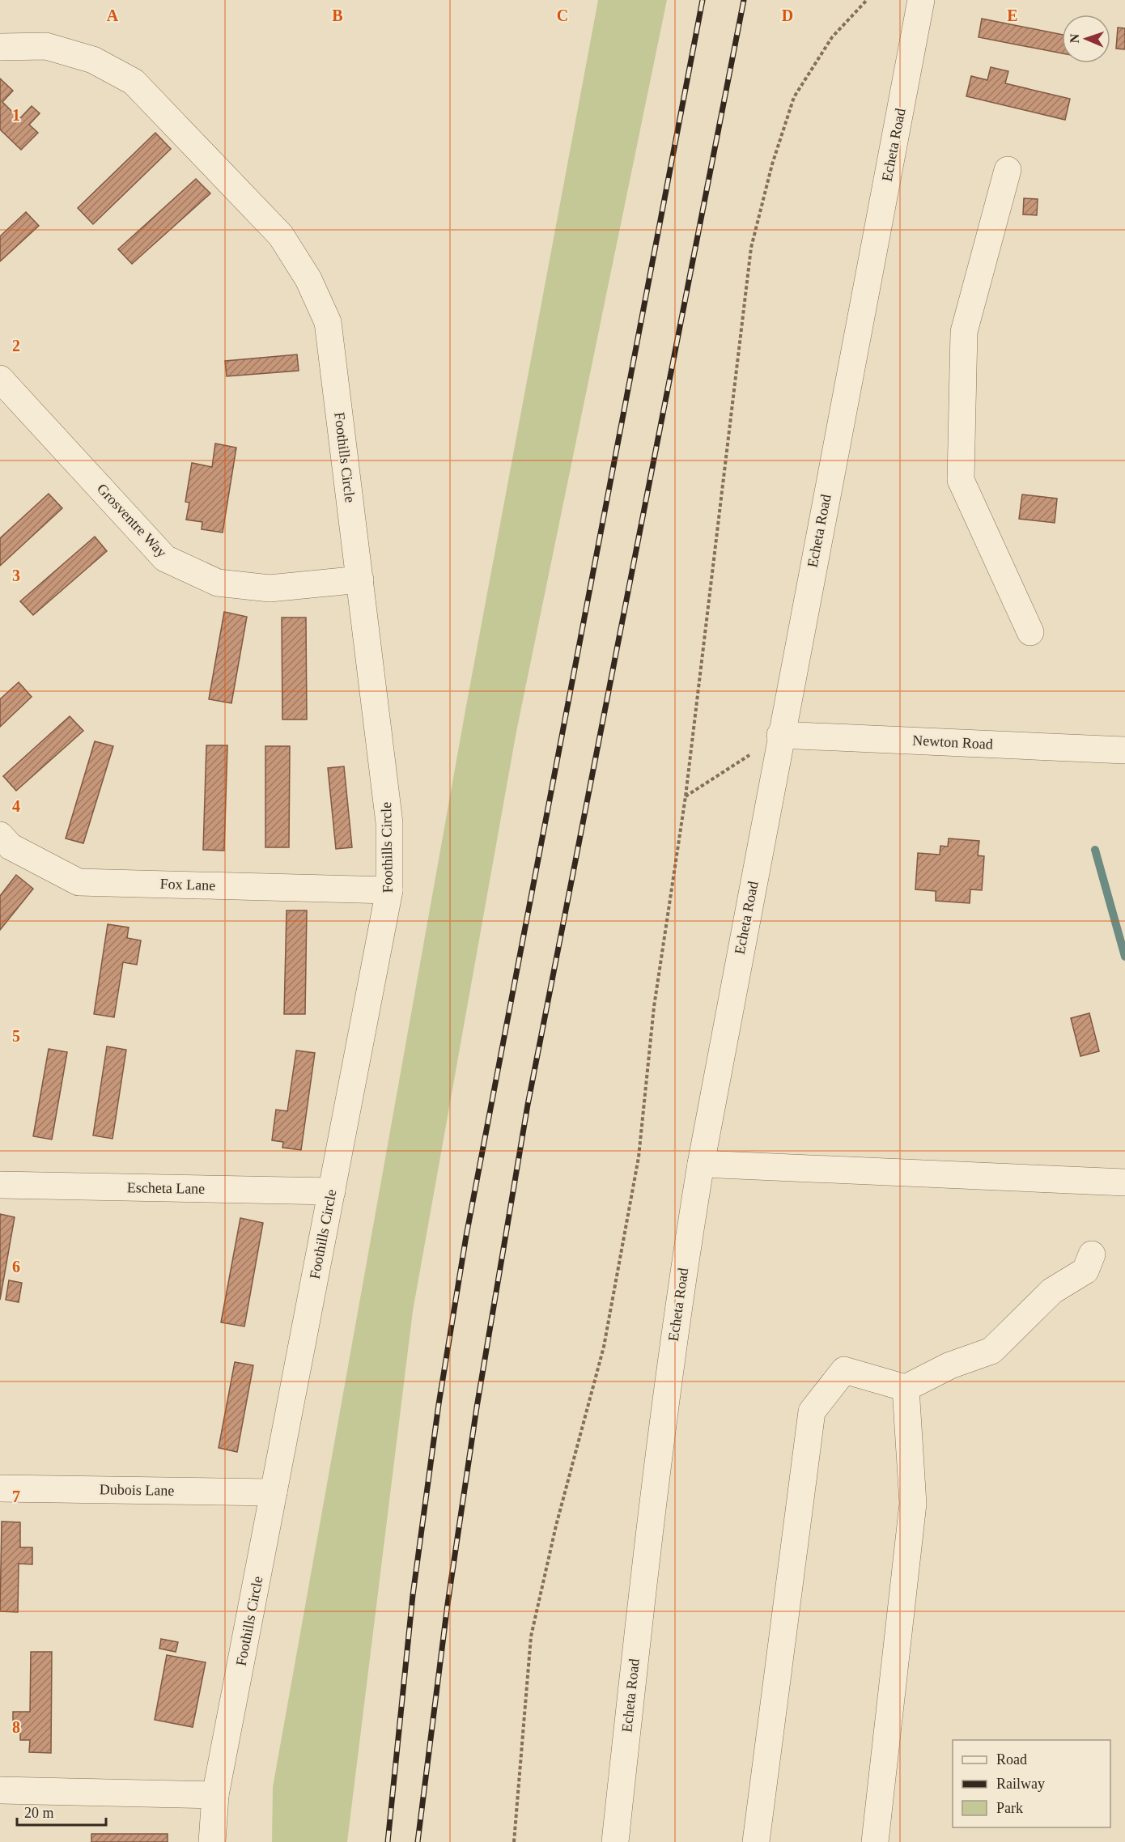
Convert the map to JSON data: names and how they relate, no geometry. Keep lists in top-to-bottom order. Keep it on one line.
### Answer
{"streets":{"street":["Echeta Road","Foothills Circle","Grosventre Way","Newton Road","Fox Lane","Escheta Lane","Dubois Lane"]},"crossings":[["Echeta Road","Newton Road"],["Foothills Circle","Grosventre Way"],["Foothills Circle","Fox Lane"],["Foothills Circle","Escheta Lane"],["Foothills Circle","Dubois Lane"]],"legend":["Road","Railway","Park"],"scale_bar":"20 m","north":"left","grid":{"columns":["A","B","C","D","E"],"rows":["1","2","3","4","5","6","7","8"]}}
